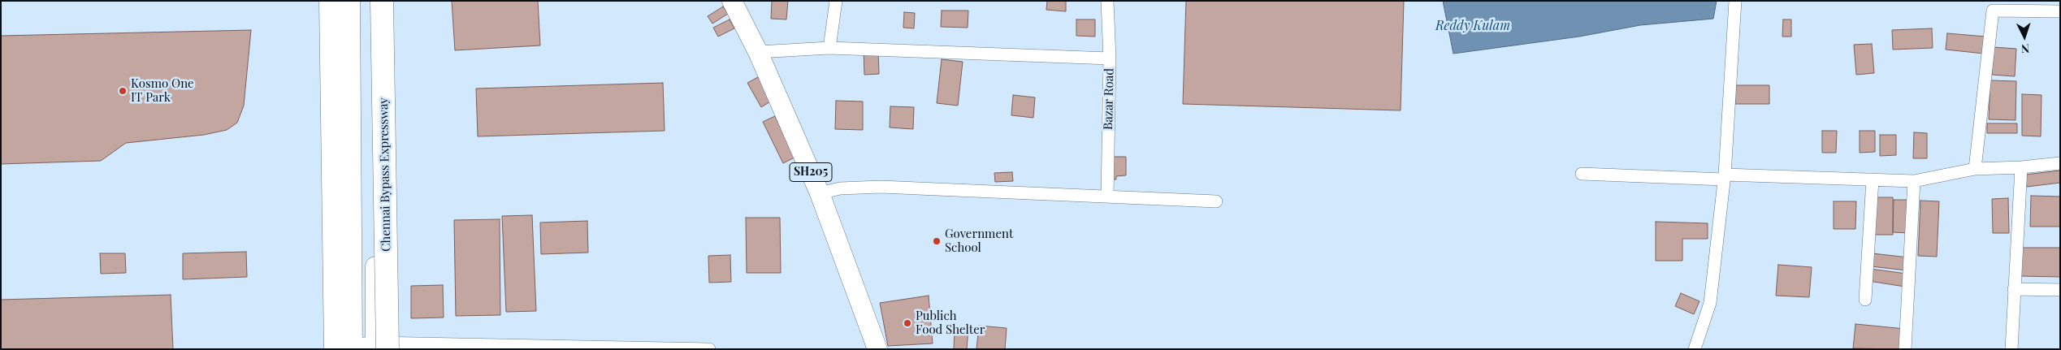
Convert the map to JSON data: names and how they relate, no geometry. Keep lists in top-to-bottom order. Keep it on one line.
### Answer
{"streets":{"highway":["Chennai Bypass Expressway"],"main road":["SH205"],"street":["Bazar Road"]},"water":["Reddy Kulam"],"places":["Kosmo One IT Park","Government School","Publich Food Shelter"],"north":"bottom"}
